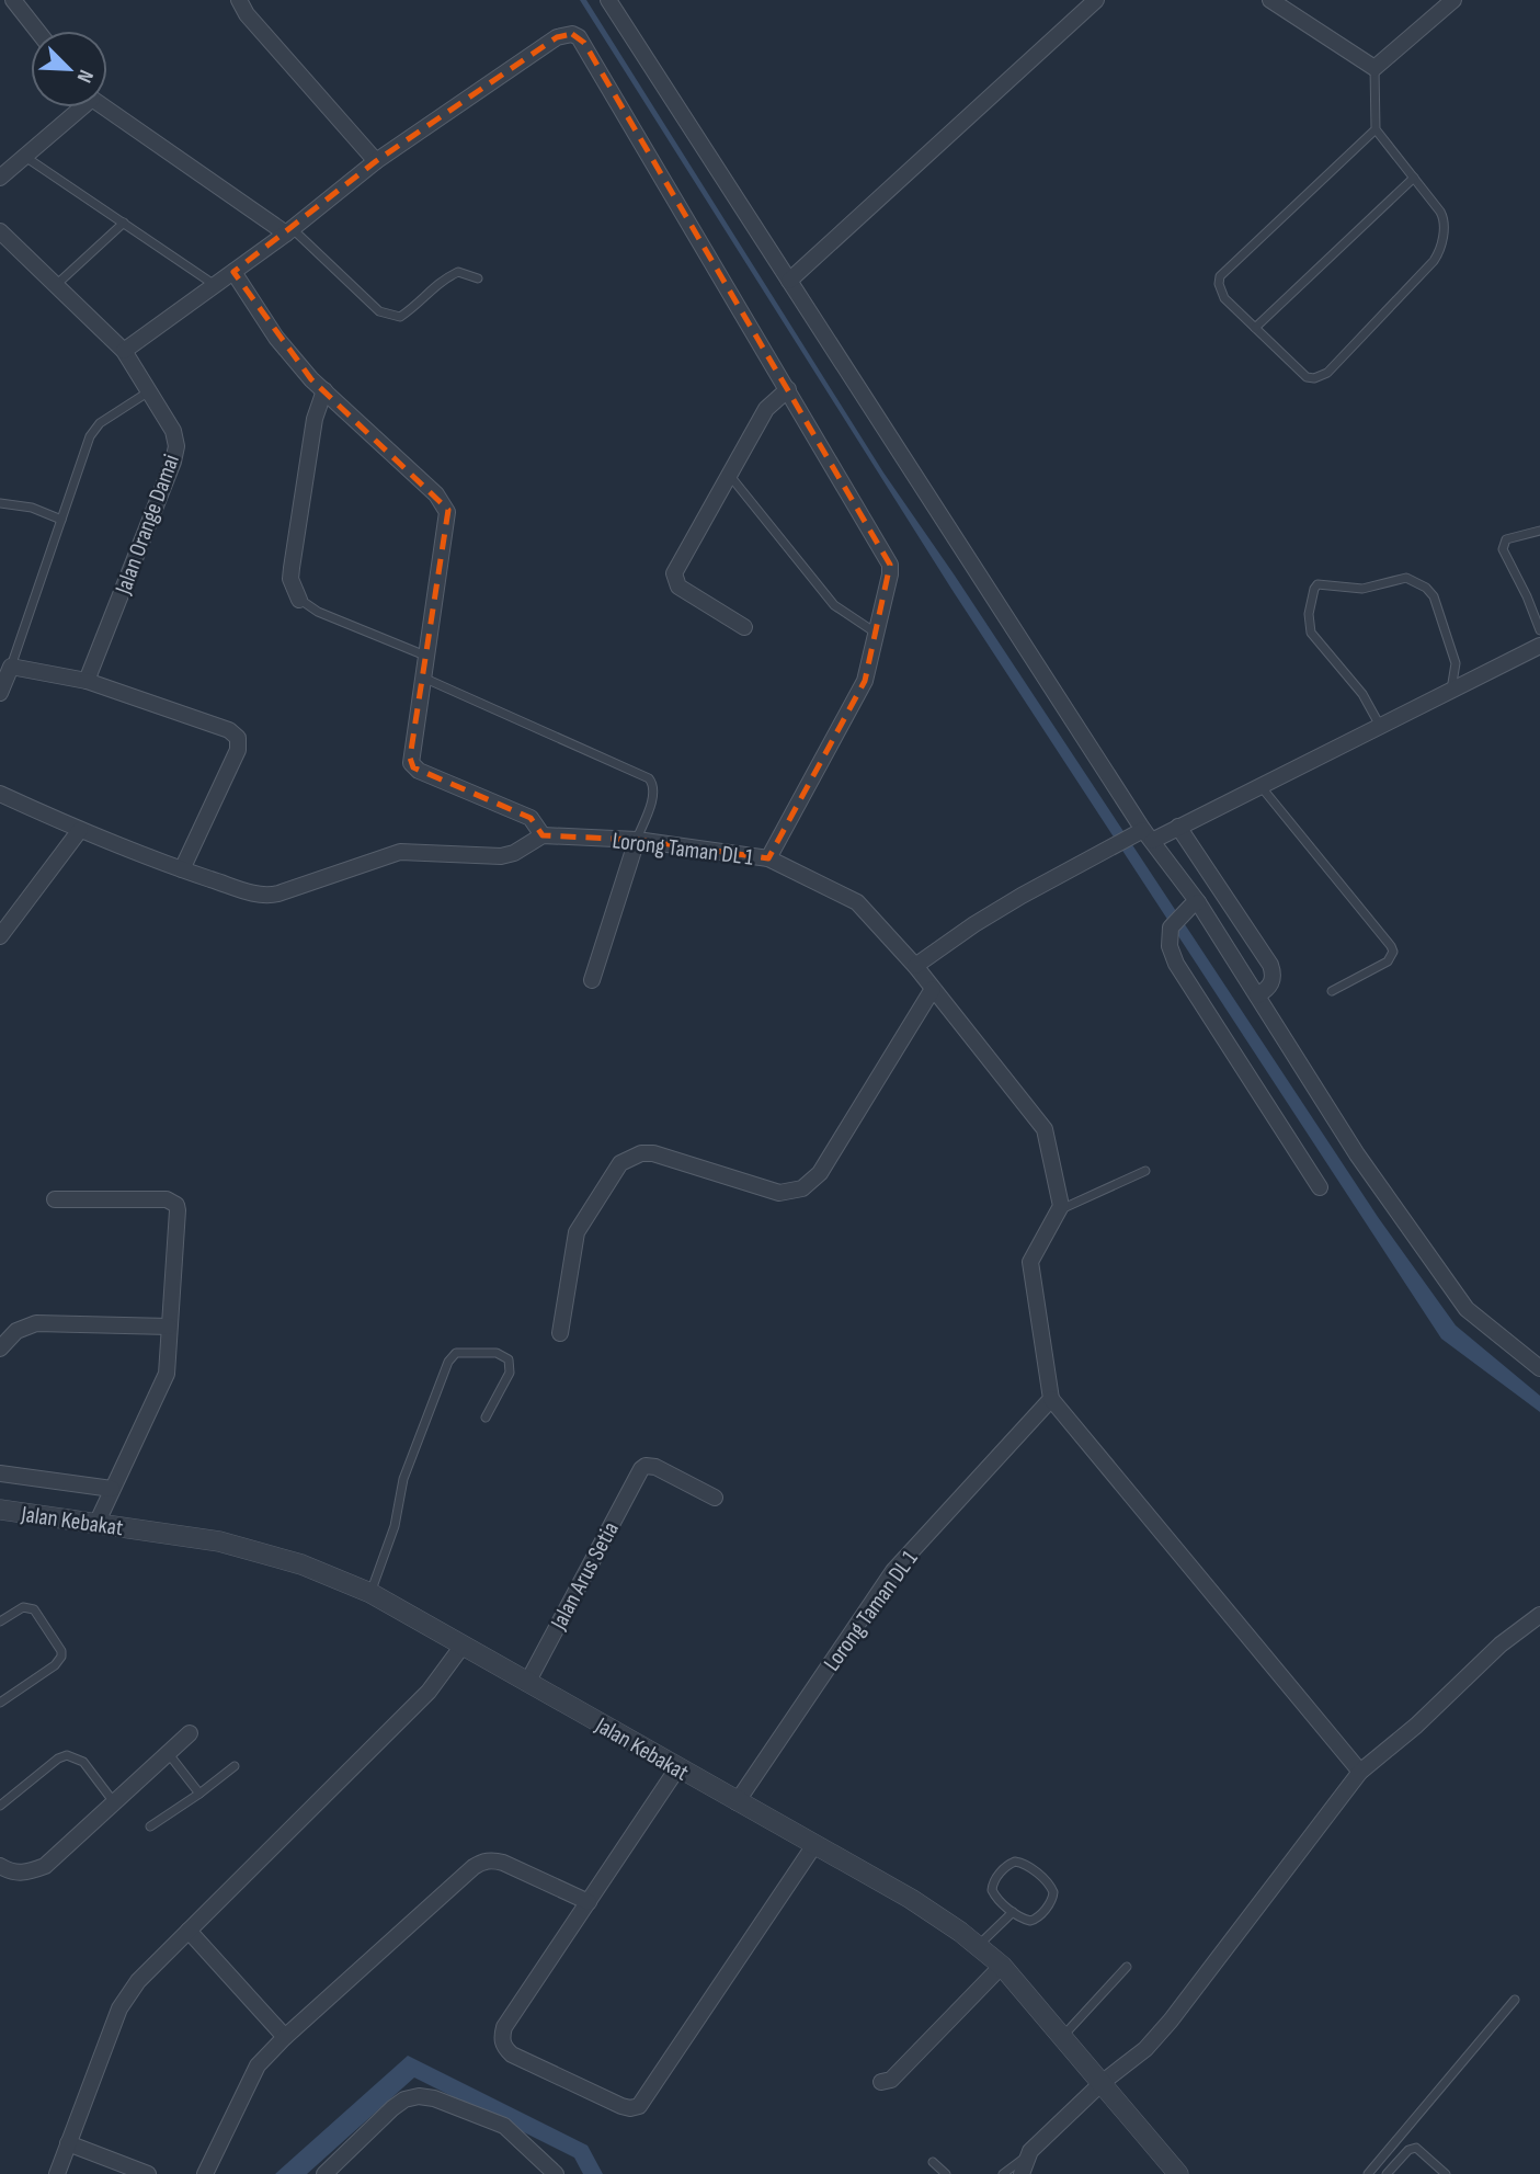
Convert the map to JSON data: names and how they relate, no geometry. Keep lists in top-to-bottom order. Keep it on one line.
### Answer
{"streets":{"street":["Jalan Orange Damai","Lorong Taman DL 1","Jalan Kebakat","Jalan Arus Setia"]},"crossings":[["Lorong Taman DL 1","Jalan Kebakat"],["Jalan Kebakat","Jalan Arus Setia"]],"north":"bottom right"}
